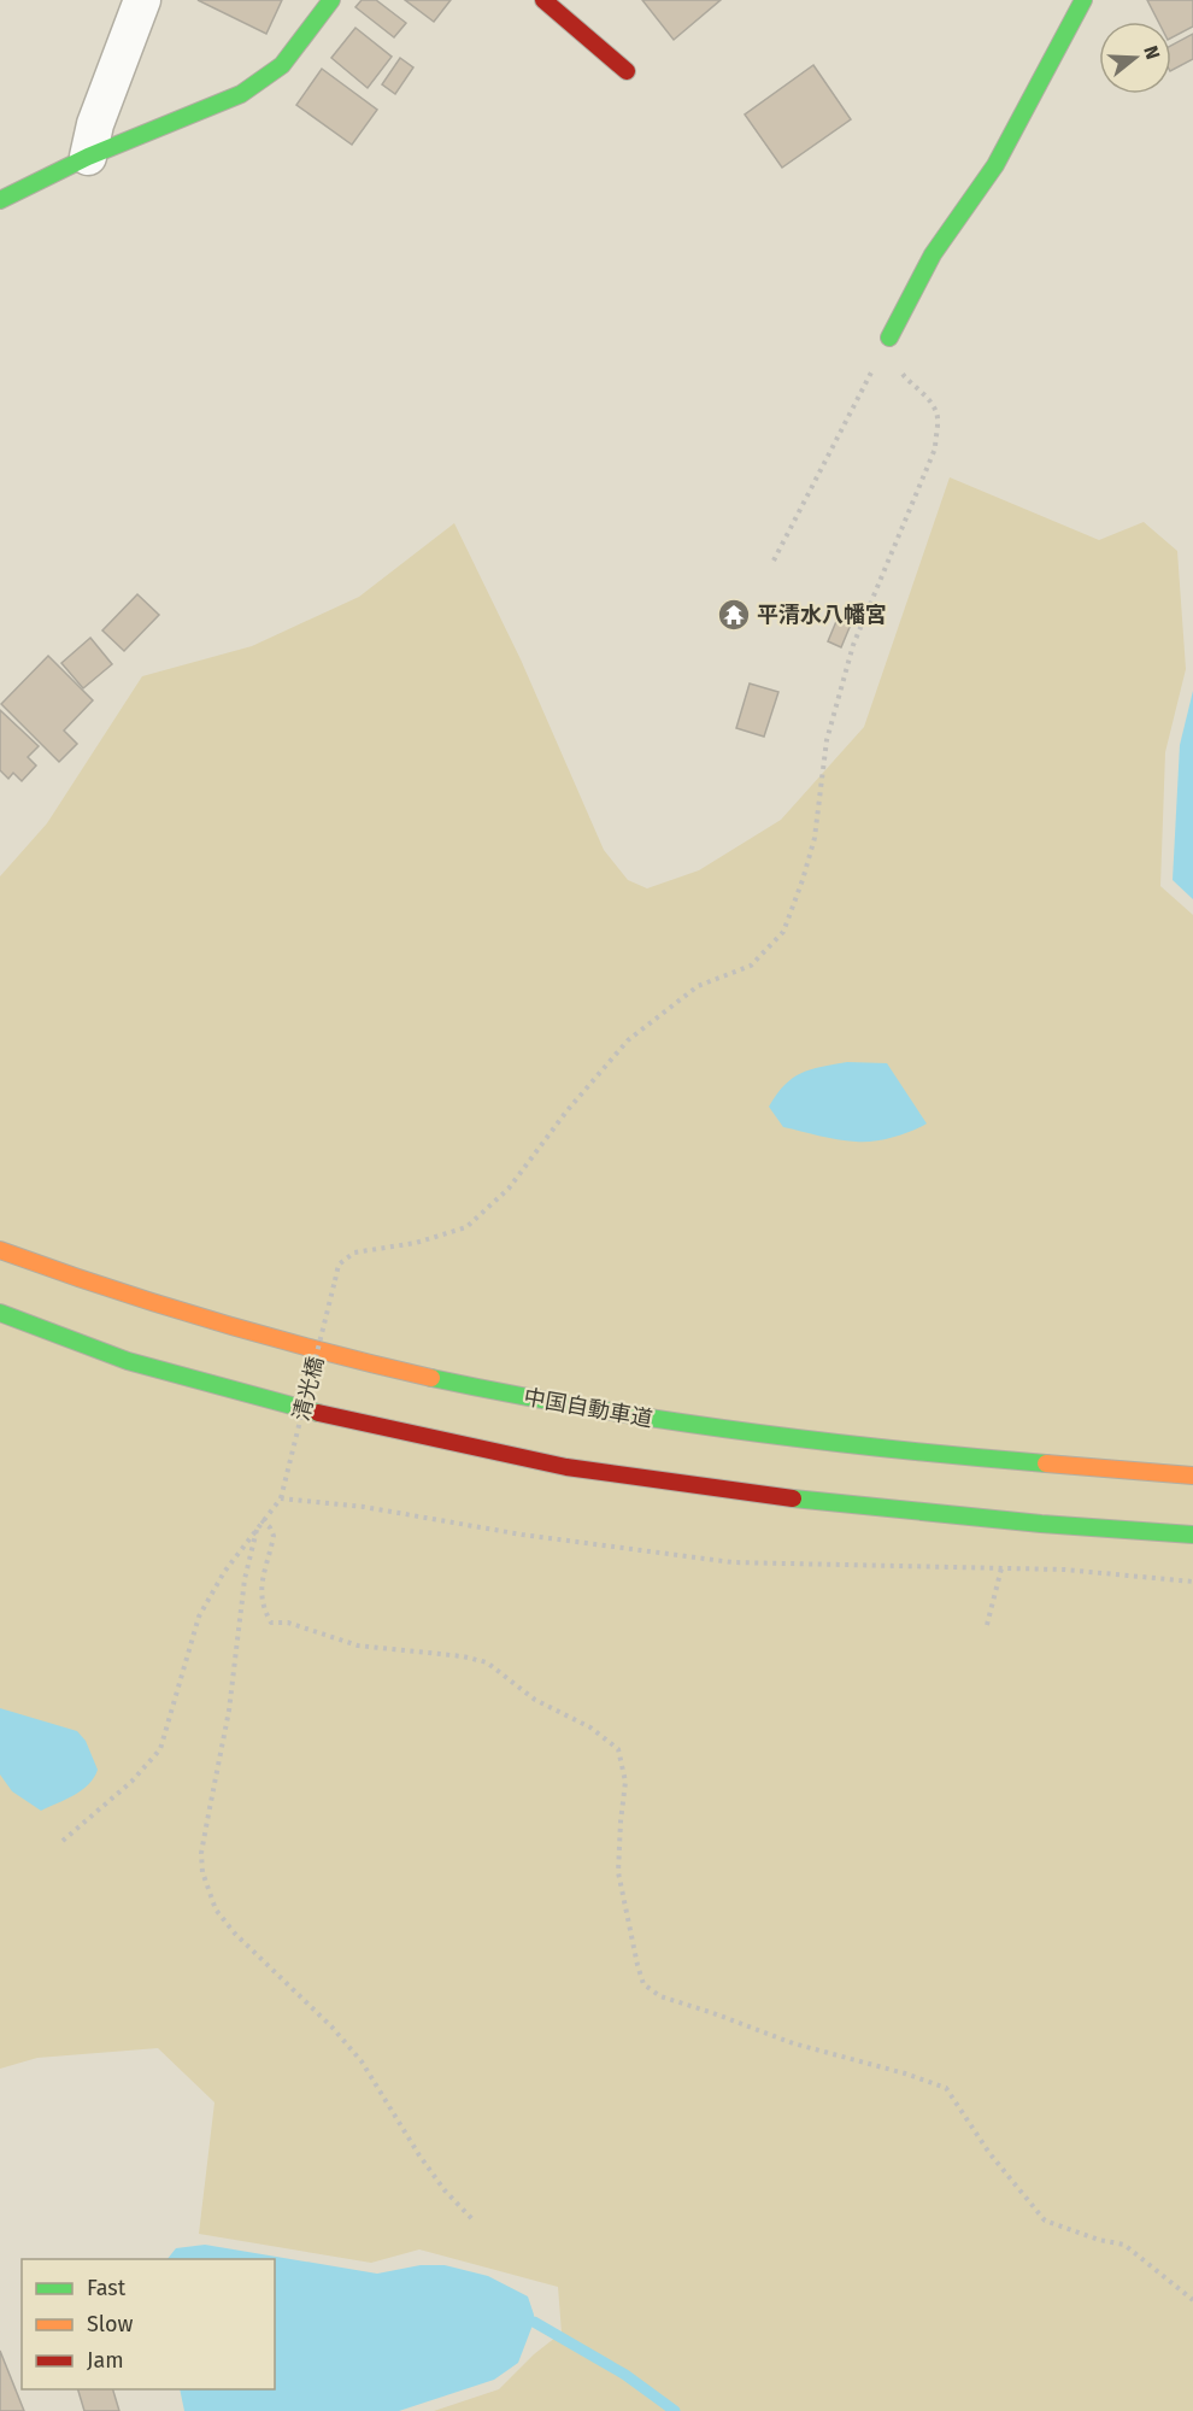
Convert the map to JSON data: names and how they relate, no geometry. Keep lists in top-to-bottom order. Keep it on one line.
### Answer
{"streets":{"main road":["中国自動車道"],"path":["清光橋"]},"places":{"temple":["平清水八幡宮"]},"legend":["Fast","Slow","Jam"],"north":"right"}
